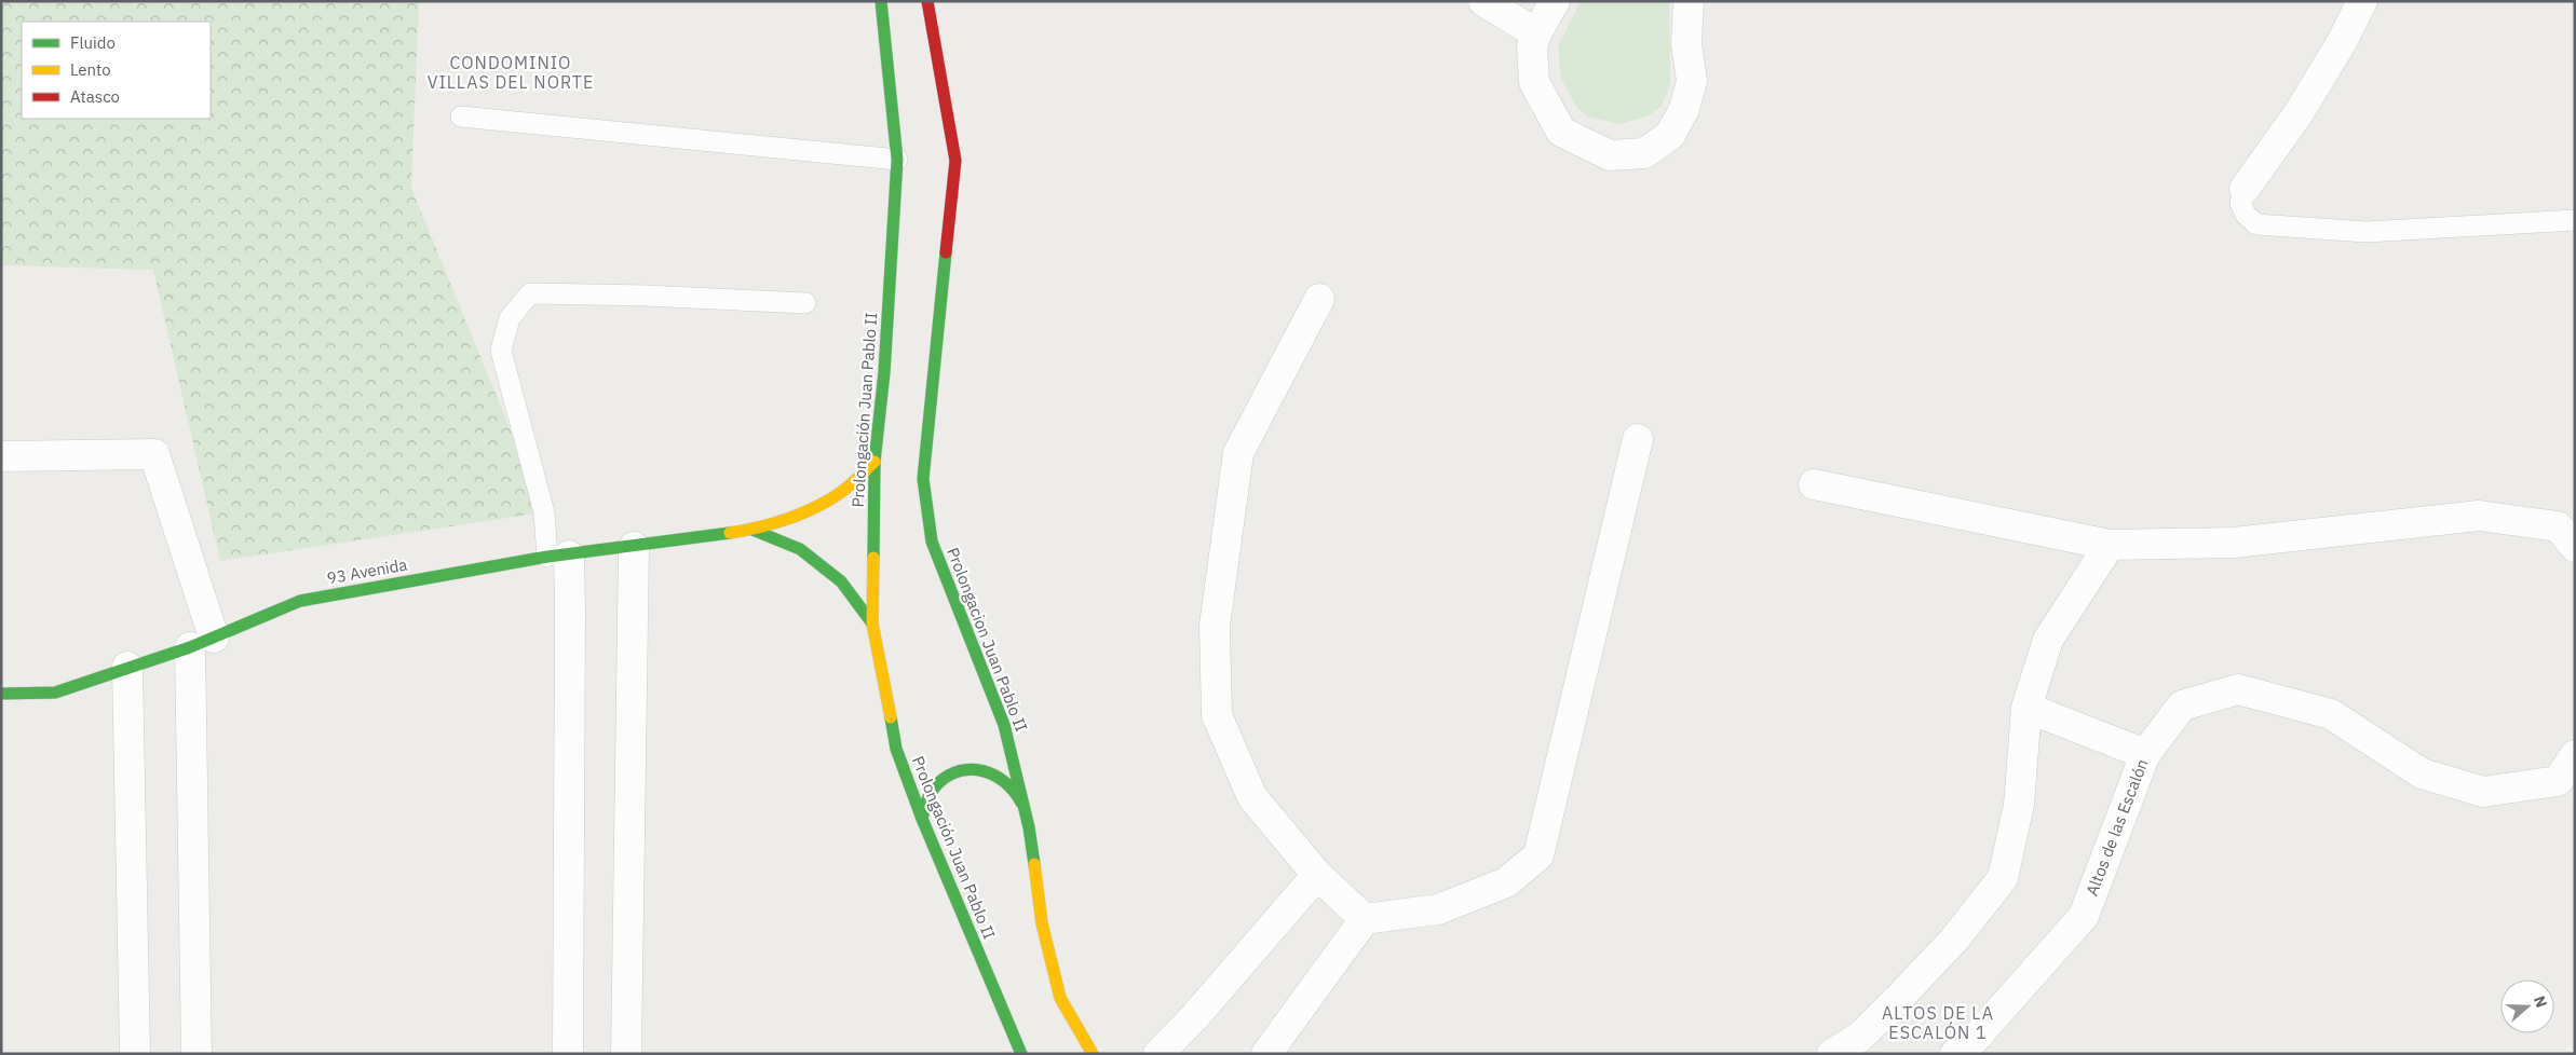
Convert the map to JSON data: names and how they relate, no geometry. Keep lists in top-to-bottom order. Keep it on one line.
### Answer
{"streets":{"main road":["Prolongación Juan Pablo II","93 Avenida","Prolongacion Juan Pablo II"],"street":["Altos de las Escalón"]},"crossings":[["Prolongación Juan Pablo II","93 Avenida"]],"districts":["CONDOMINIO VILLAS DEL NORTE","ALTOS DE LA ESCALÓN 1"],"legend":["Fluido","Lento","Atasco"],"north":"right"}
